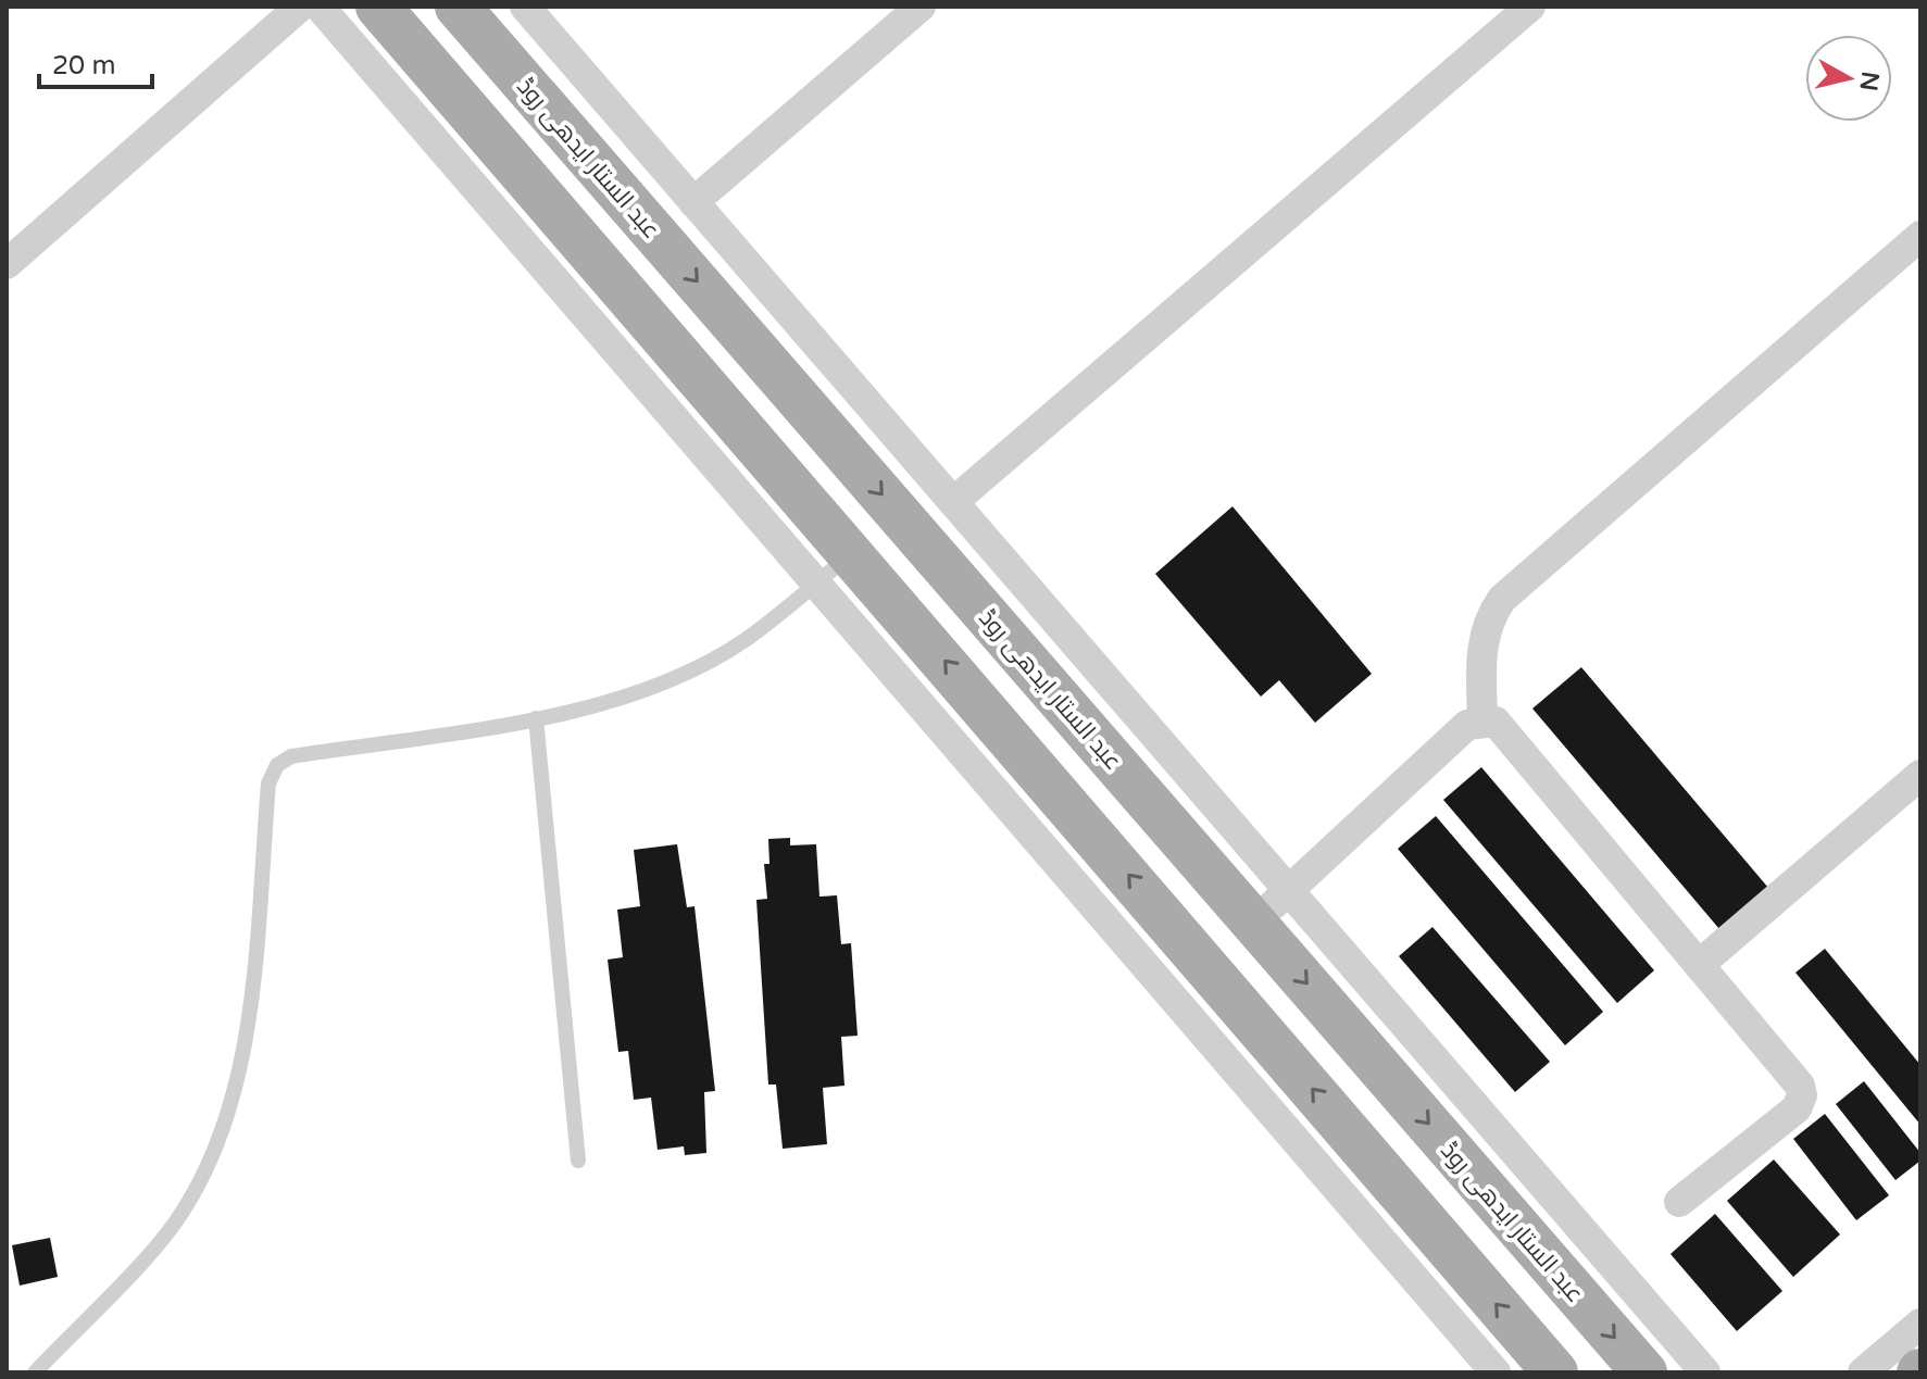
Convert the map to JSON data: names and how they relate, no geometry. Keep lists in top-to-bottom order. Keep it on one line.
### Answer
{"streets":{"main road":["عبد الستار ایدھی روڈ"]},"scale_bar":"20 m","north":"right"}
